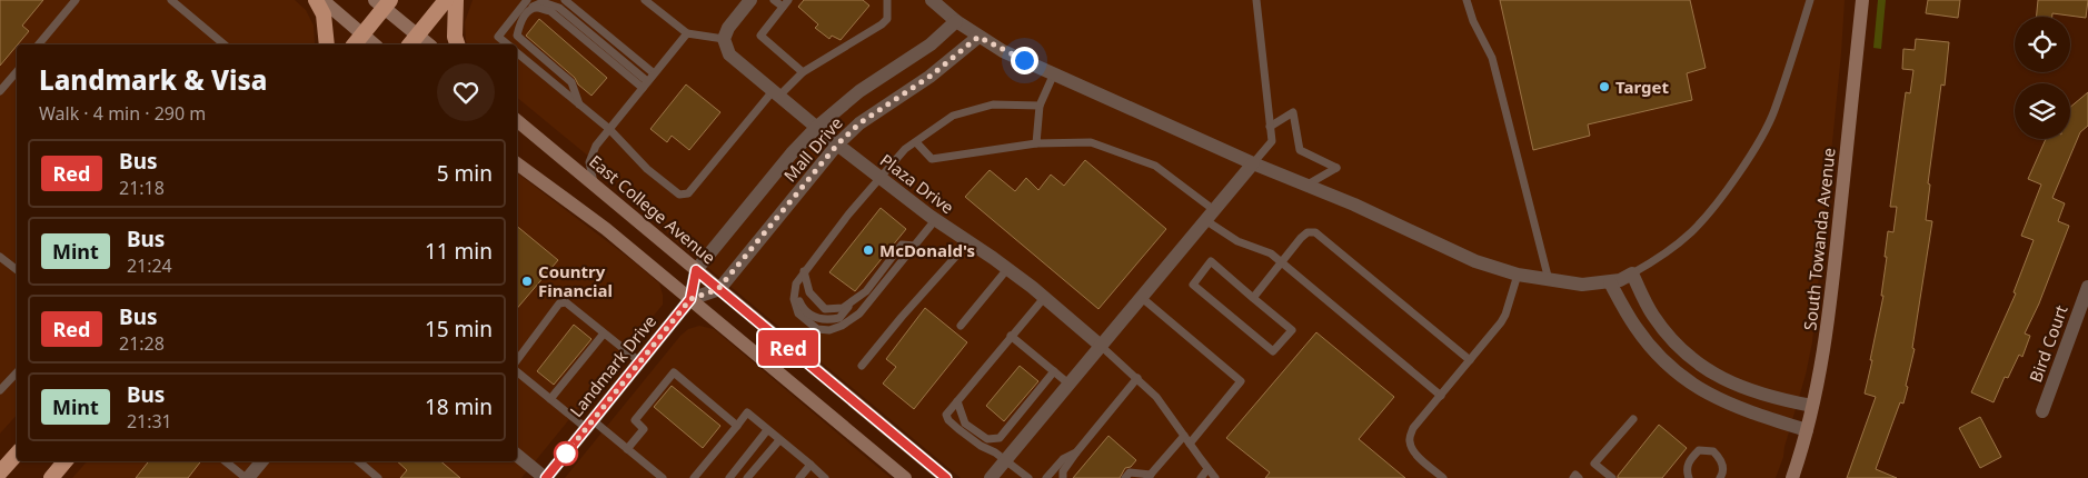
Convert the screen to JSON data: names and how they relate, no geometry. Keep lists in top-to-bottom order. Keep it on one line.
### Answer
{"streets":{"main road":["East College Avenue","South Towanda Avenue"],"street":["Mall Drive","Plaza Drive","Bird Court","Landmark Drive"]},"crossings":[["Mall Drive","Plaza Drive"],["Mall Drive","East College Avenue"],["Mall Drive","Landmark Drive"],["East College Avenue","Landmark Drive"]],"places":["Target","McDonald's","Country Financial"],"lines":["bus line Red"],"page":{"on_map":"Red","heading":["Landmark & Visa","Walk · 4 min · 290 m"],"list":[{"mark":"Red","name":"Bus","note":"21:18","value":"5 min"},{"mark":"Mint","name":"Bus","note":"21:24","value":"11 min"},{"mark":"Red","name":"Bus","note":"21:28","value":"15 min"},{"mark":"Mint","name":"Bus","note":"21:31","value":"18 min"}]}}
